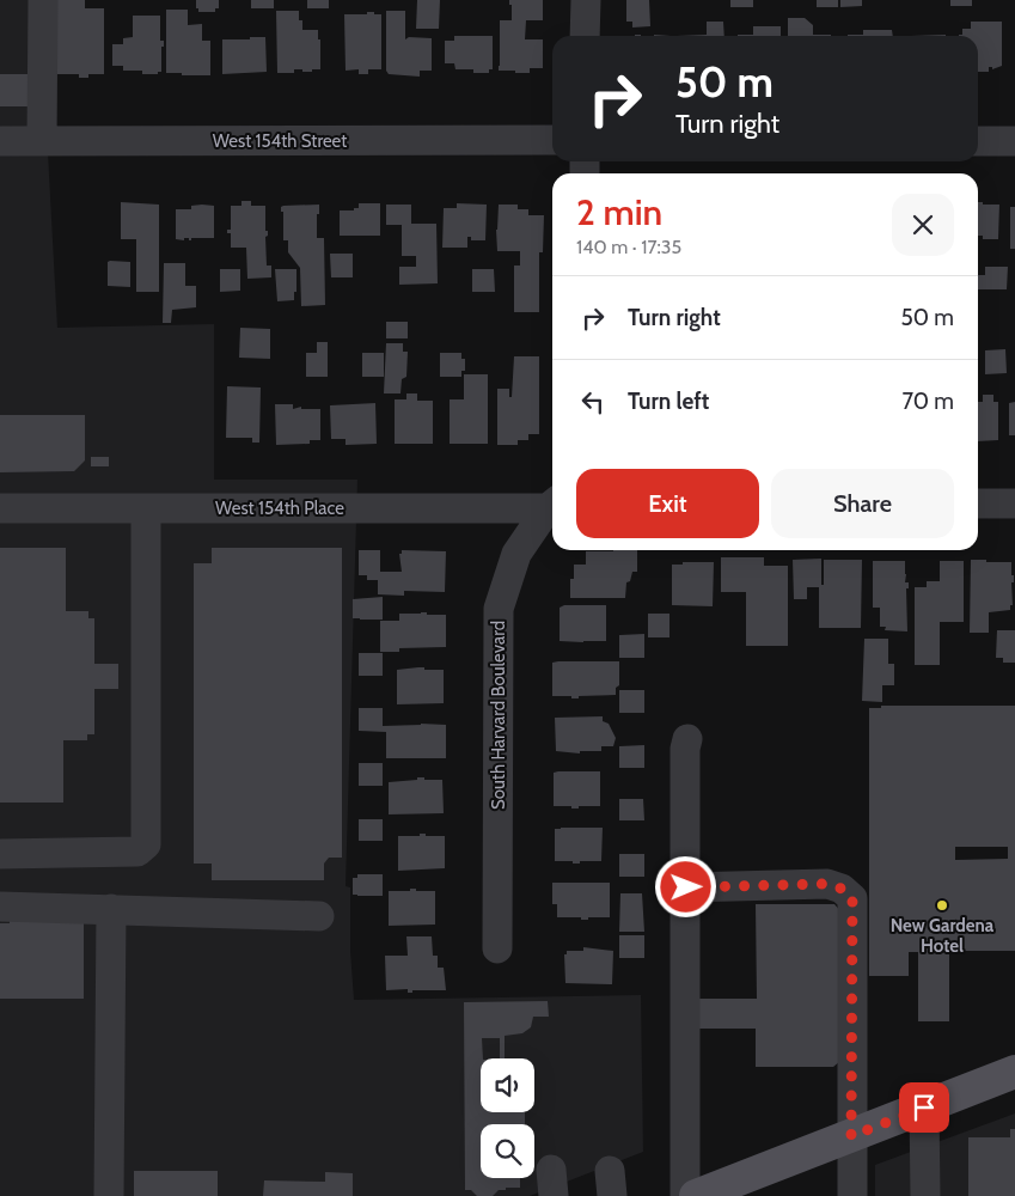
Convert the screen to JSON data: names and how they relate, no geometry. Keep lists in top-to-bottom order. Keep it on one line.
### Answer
{"streets":{"street":["West 154th Street","West 154th Place","South Harvard Boulevard"]},"places":["New Gardena Hotel"],"page":{"turn":["50 m","Turn right"],"heading":["2 min","140 m · 17:35"],"list":[{"name":"Turn right","value":"50 m"},{"name":"Turn left","value":"70 m"}],"buttons":["Exit","Share"]}}
